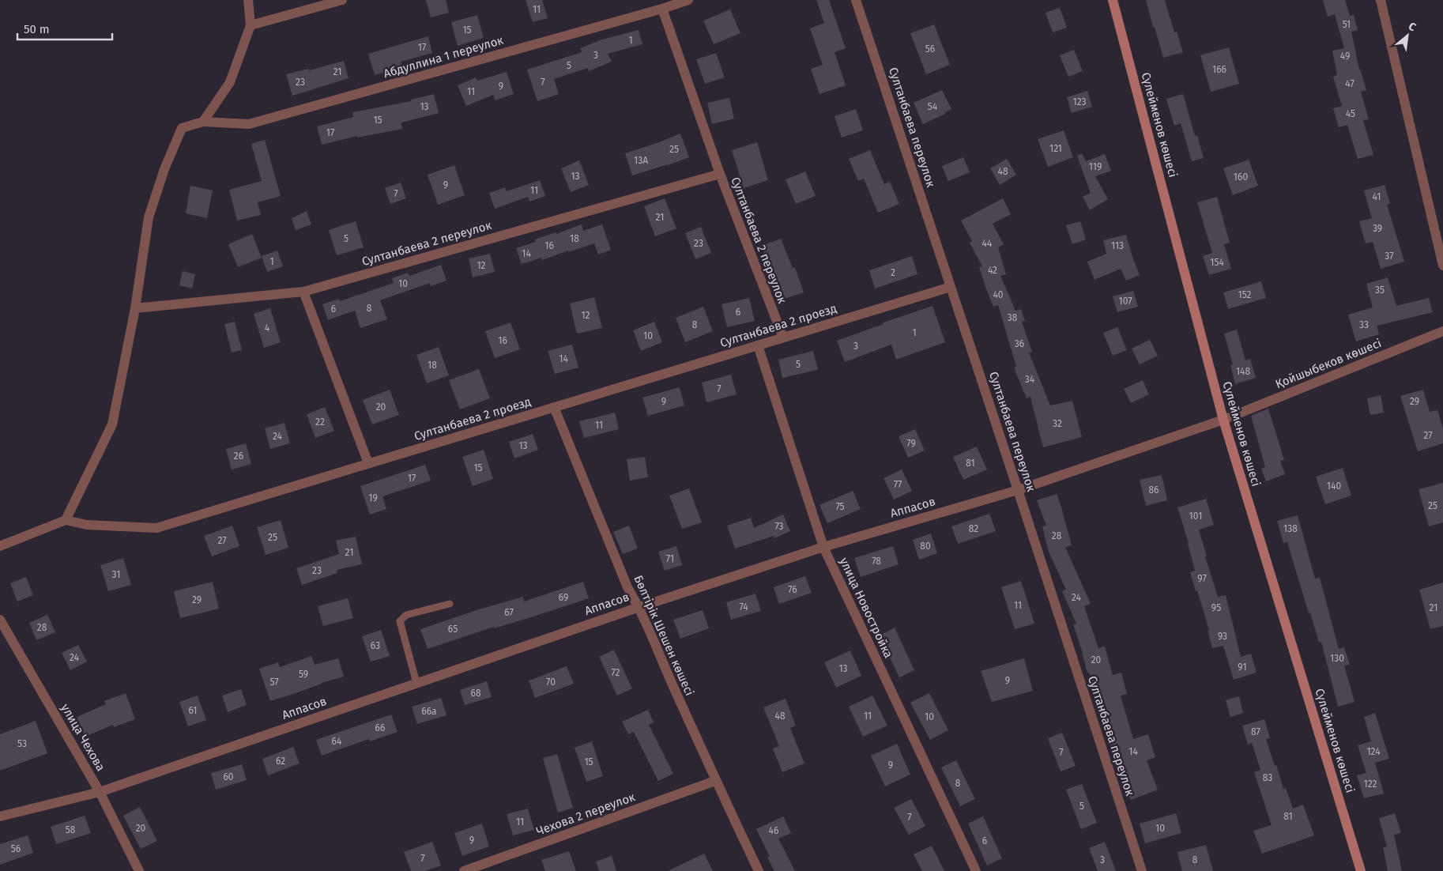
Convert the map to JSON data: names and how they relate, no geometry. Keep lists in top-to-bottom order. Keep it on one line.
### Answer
{"streets":{"main road":["Сүлейменов көшесі"],"street":["Абдуллина 1 переулок","Султанбаева переулок","Султанбаева 2 переулок","Султанбаева 2 проезд","Қойшыбеков көшесі","Аппасов","улица Новостройка","Бөлтірік Шешен көшесі","улица Чехова","Чехова 2 переулок"]},"crossings":[["Абдуллина 1 переулок","Султанбаева 2 переулок"],["Сүлейменов көшесі","Қойшыбеков көшесі"],["Сүлейменов көшесі","Аппасов"],["Султанбаева переулок","Султанбаева 2 проезд"],["Султанбаева переулок","Аппасов"],["Султанбаева 2 переулок","Султанбаева 2 проезд"],["Султанбаева 2 проезд","улица Новостройка"],["Султанбаева 2 проезд","Бөлтірік Шешен көшесі"],["Қойшыбеков көшесі","Аппасов"],["Аппасов","улица Новостройка"],["Аппасов","Бөлтірік Шешен көшесі"],["Аппасов","улица Чехова"],["Бөлтірік Шешен көшесі","Чехова 2 переулок"]],"house_numbers":["11","51","15","1","17","56","3","49","5","166","21","23","7","47","9","11","123","13","54","45","15","17","121","25","13А","119","48","13","160","9","11","7","41","21","39","5","18","23","44","16","113","14","37","1","154","12","42","2","10","35","40","152","107","8","6","6","12","38","8","33","4","1","10","16","36","3","14","5","18","148","34","7","9","29","20","22","32","11","27","24","79","13","26","81","15","17","77","140","86","19","25","75","101","73","82","138","28","25","27","80","21","71","78","23","31","97","76","69","24","29","11","74","95","21","67","28","65","93","63","24","130","20","91","13","72","59","9","57","70","68","61","66а","48","11","10","66","87","64","53","14","124","7","62","15","9","60","83","8","122","5","81","7","11","20","10","58","46","9","6","56","7","3","8"],"scale_bar":"50 m","north":"top right"}
